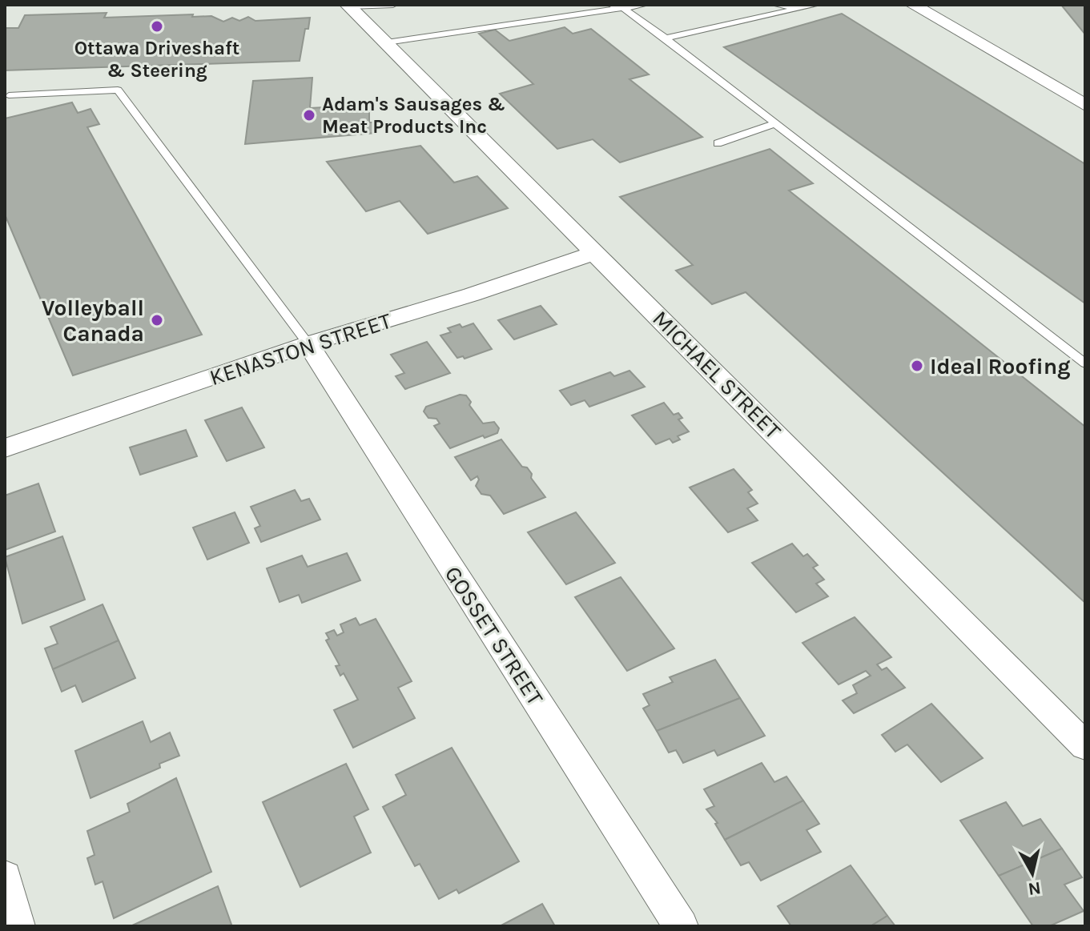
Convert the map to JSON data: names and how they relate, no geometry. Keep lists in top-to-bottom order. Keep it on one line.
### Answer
{"streets":{"street":["KENASTON STREET","MICHAEL STREET","GOSSET STREET"]},"crossings":[["KENASTON STREET","MICHAEL STREET"],["KENASTON STREET","GOSSET STREET"]],"places":["Ottawa Driveshaft & Steering","Adam's Sausages & Meat Products Inc","Volleyball Canada","Ideal Roofing"],"north":"bottom"}
